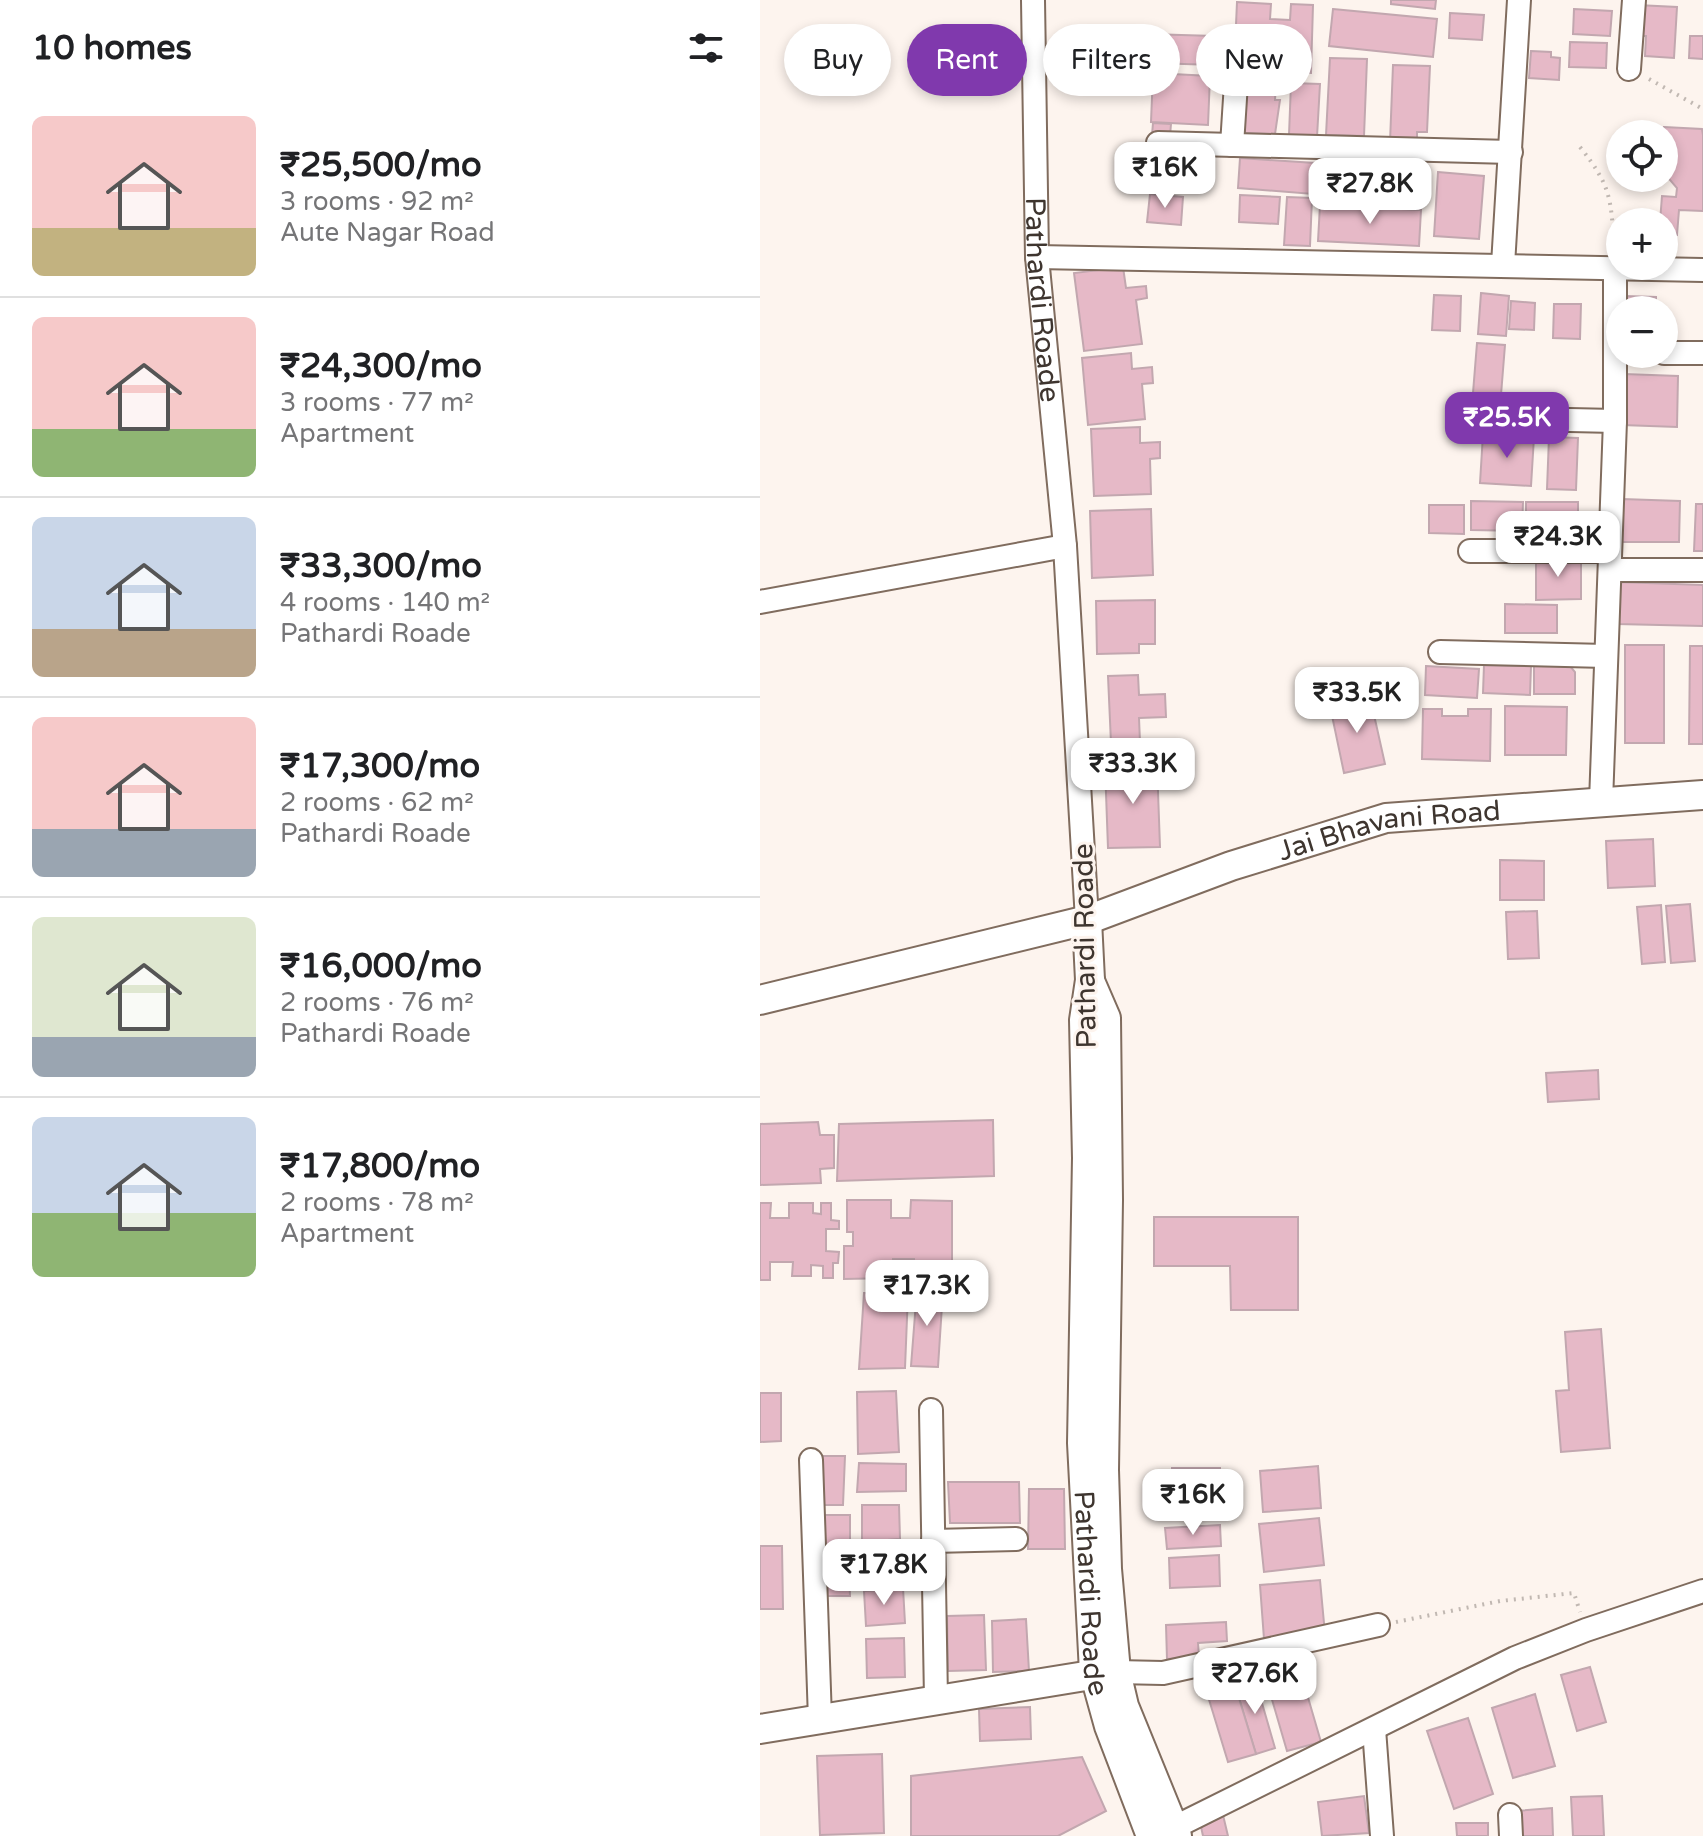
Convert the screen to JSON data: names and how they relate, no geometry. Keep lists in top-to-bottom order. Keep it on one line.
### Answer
{"streets":{"street":["Pathardi Roade","Jai Bhavani Road"]},"crossings":[["Pathardi Roade","Jai Bhavani Road"]],"page":{"heading":"10 homes","chip":["Buy","Rent","Filters","New"],"list":[{"name":"₹25,500/mo","note":"3 rooms · 92 m² · Aute Nagar Road"},{"name":"₹24,300/mo","note":"3 rooms · 77 m² · Apartment"},{"name":"₹33,300/mo","note":"4 rooms · 140 m² · Pathardi Roade"},{"name":"₹17,300/mo","note":"2 rooms · 62 m² · Pathardi Roade"},{"name":"₹16,000/mo","note":"2 rooms · 76 m² · Pathardi Roade"},{"name":"₹17,800/mo","note":"2 rooms · 78 m² · Apartment"}],"map_buttons":["+","−"],"price":["₹16K","₹27.8K","₹25.5K","₹24.3K","₹33.5K","₹33.3K","₹17.3K","₹16K","₹17.8K","₹27.6K"]}}
